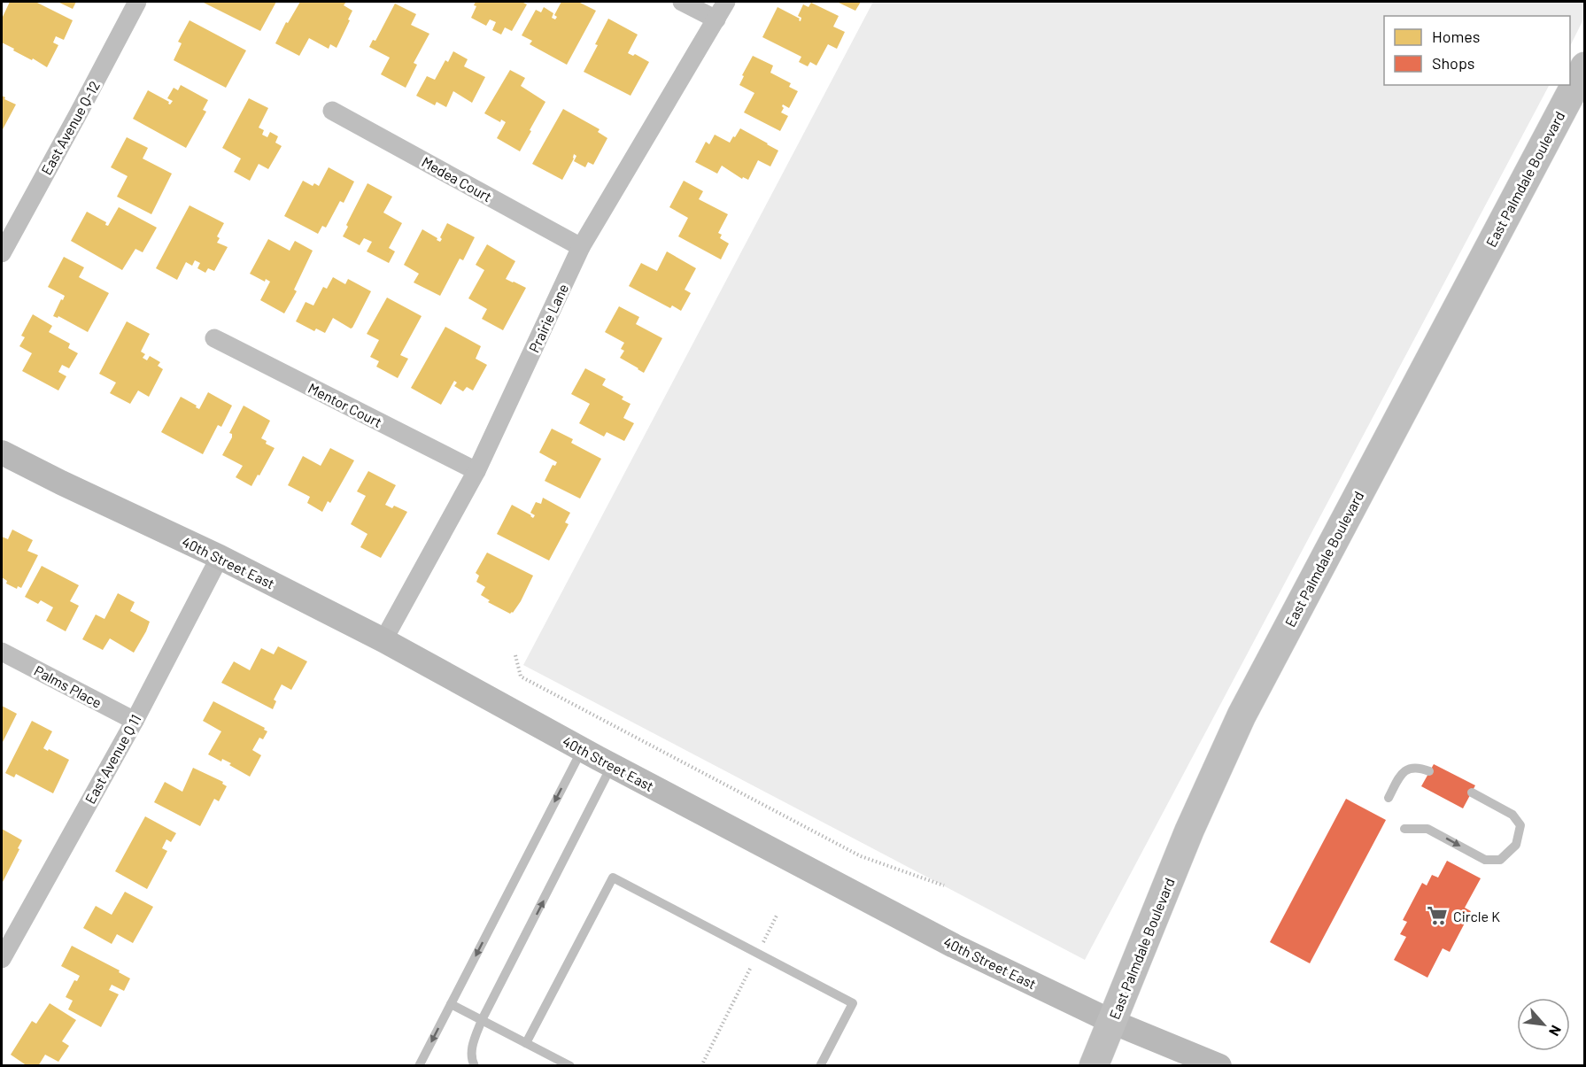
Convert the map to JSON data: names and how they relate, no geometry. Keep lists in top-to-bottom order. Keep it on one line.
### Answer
{"streets":{"highway":["East Palmdale Boulevard"],"main road":["40th Street East"],"street":["East Avenue Q-12","Medea Court","Prairie Lane","Mentor Court","Palms Place","East Avenue Q 11"]},"crossings":[["Medea Court","Prairie Lane"],["East Palmdale Boulevard","40th Street East"],["Prairie Lane","Mentor Court"],["Prairie Lane","40th Street East"],["40th Street East","East Avenue Q 11"],["Palms Place","East Avenue Q 11"]],"places":{"supermarket":["Circle K"]},"legend":["Homes","Shops"],"north":"bottom right"}
